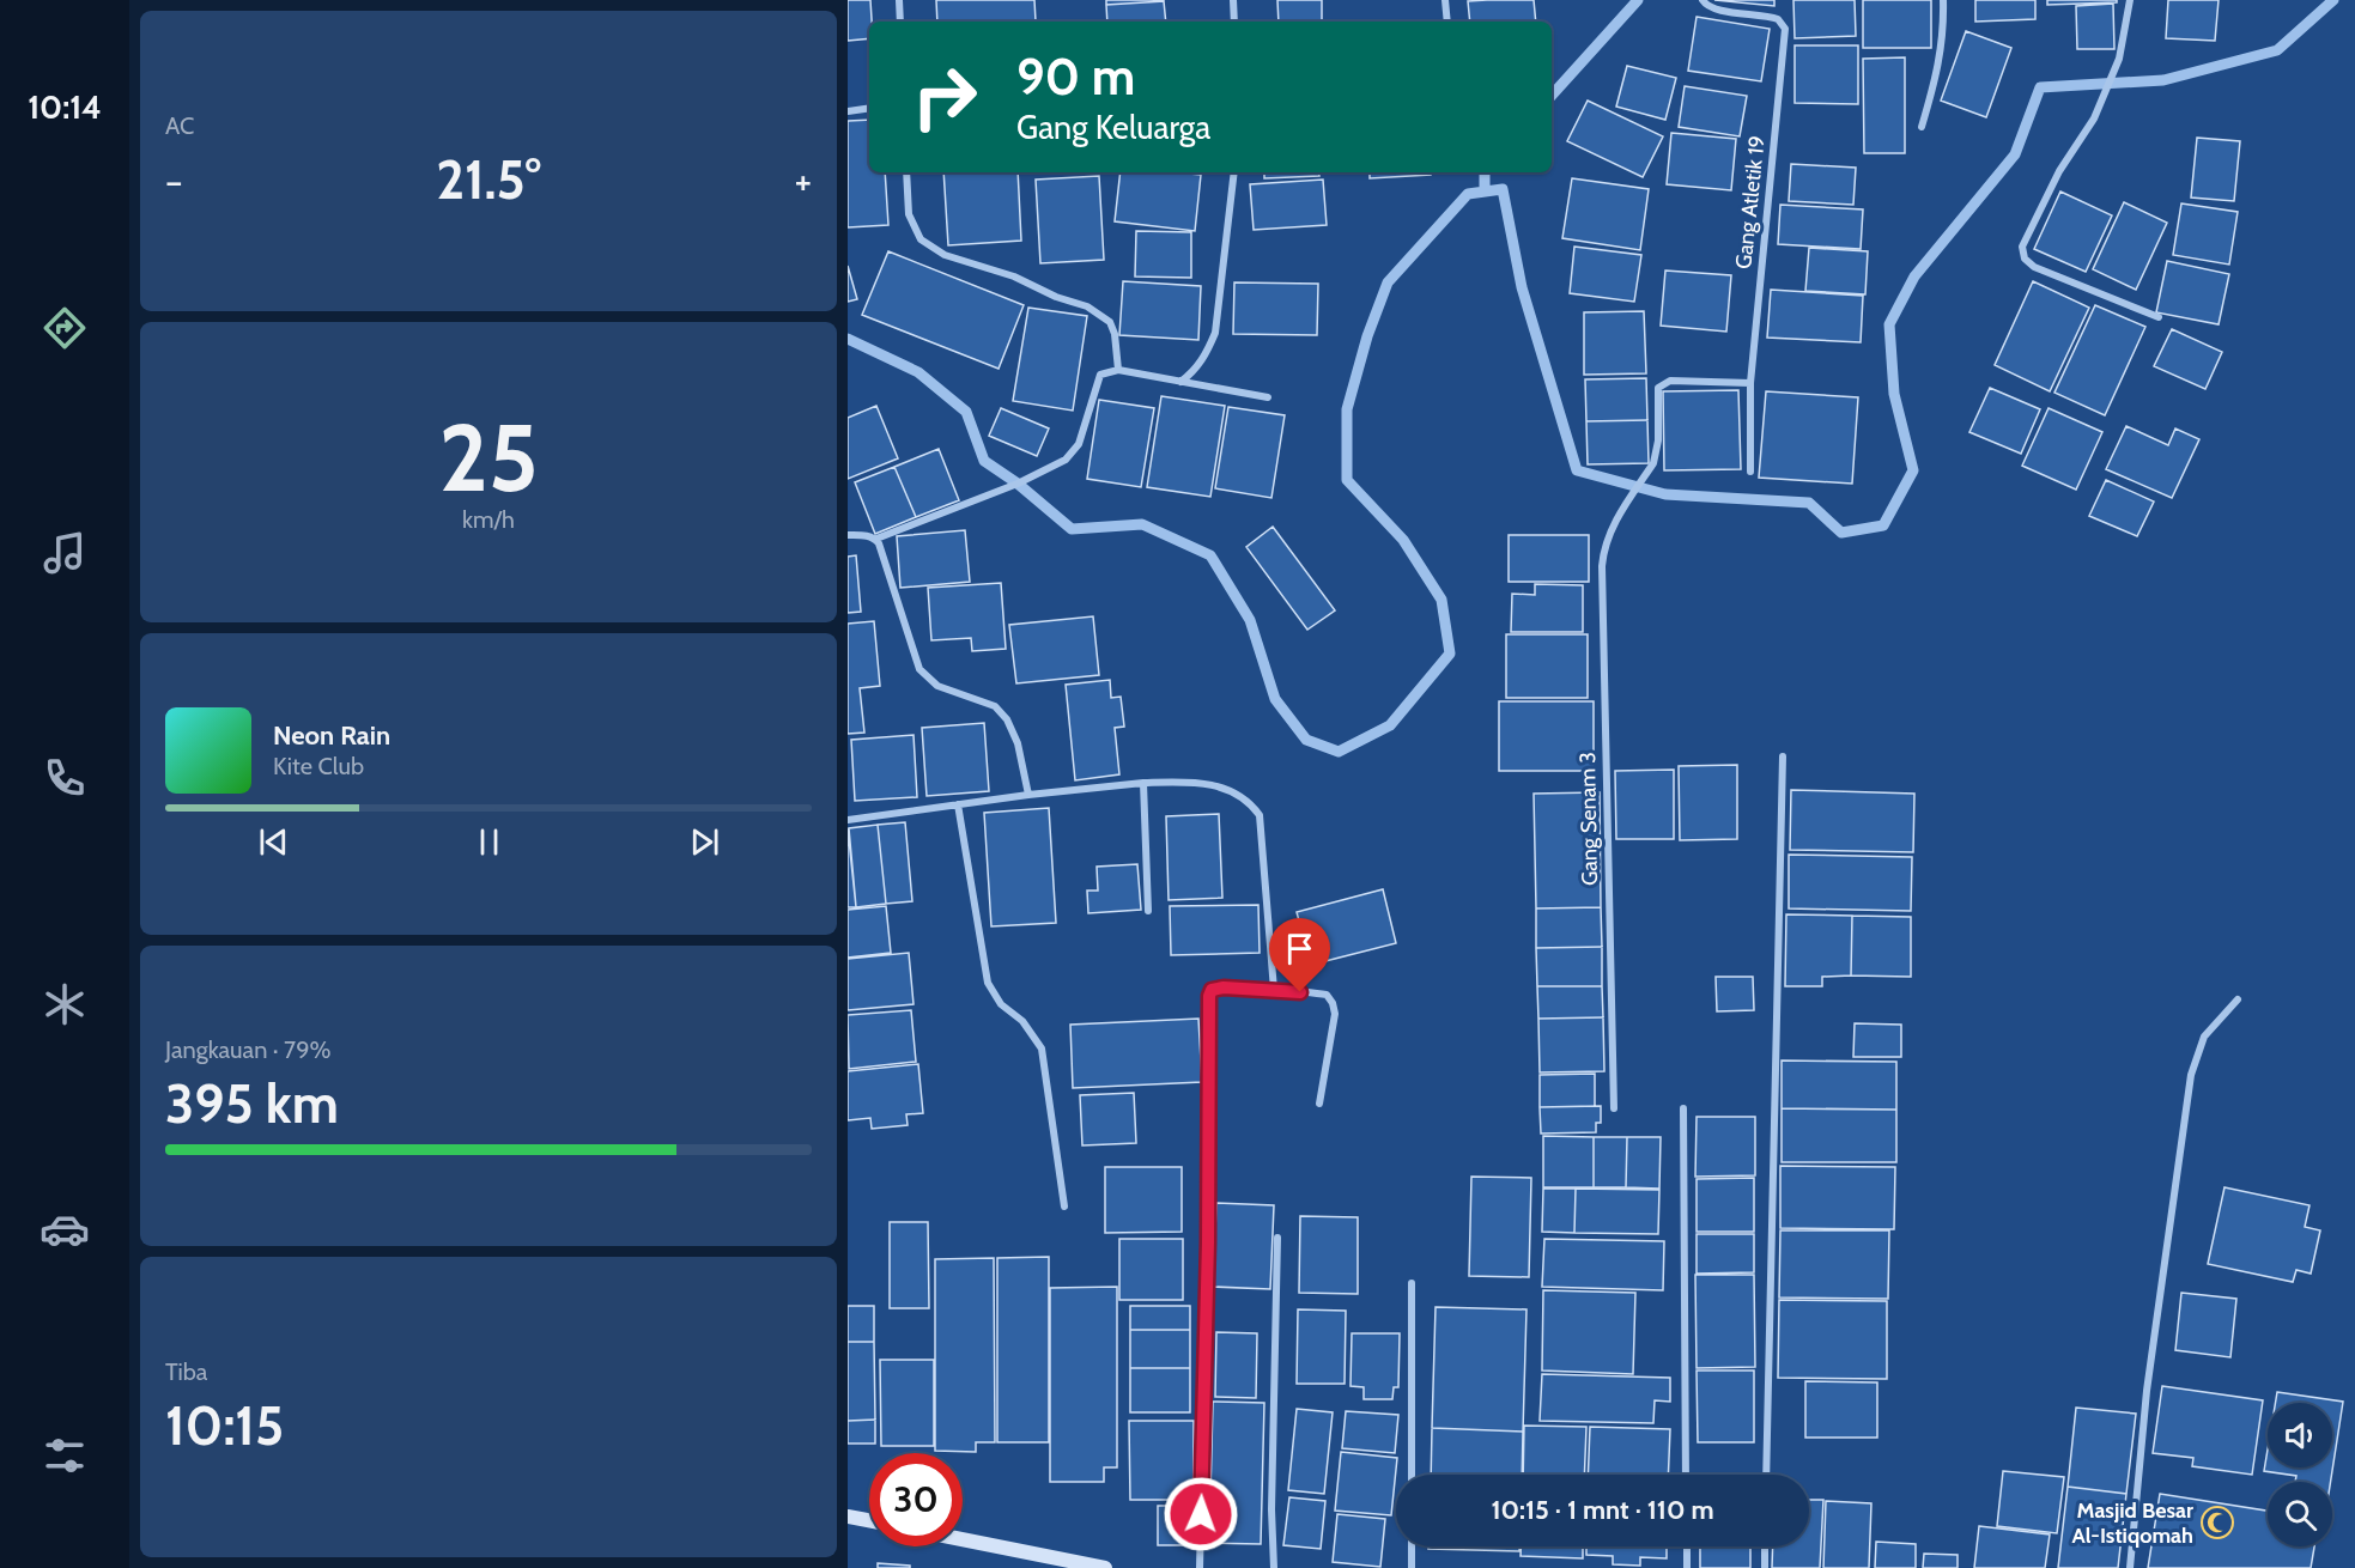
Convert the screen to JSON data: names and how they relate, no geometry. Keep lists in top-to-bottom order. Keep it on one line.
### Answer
{"streets":{"street":["Gang Atletik 19","Gang Senam 3"]},"crossings":[["Gang Atletik 19","Gang Senam 3"]],"places":{"mosque":["Masjid Besar Al-Istiqomah"]},"page":{"tabs":"10:14","tile":["AC",["25","km/h"],["Jangkauan · 79%","395 km"],["Tiba","10:15"]],"turn":["90 m","Gang Keluarga"],"heat":["−","21.5°","+"],"song":["Neon Rain","Kite Club"],"limit":"30","trip":"10:15 · 1 mnt · 110 m"}}
